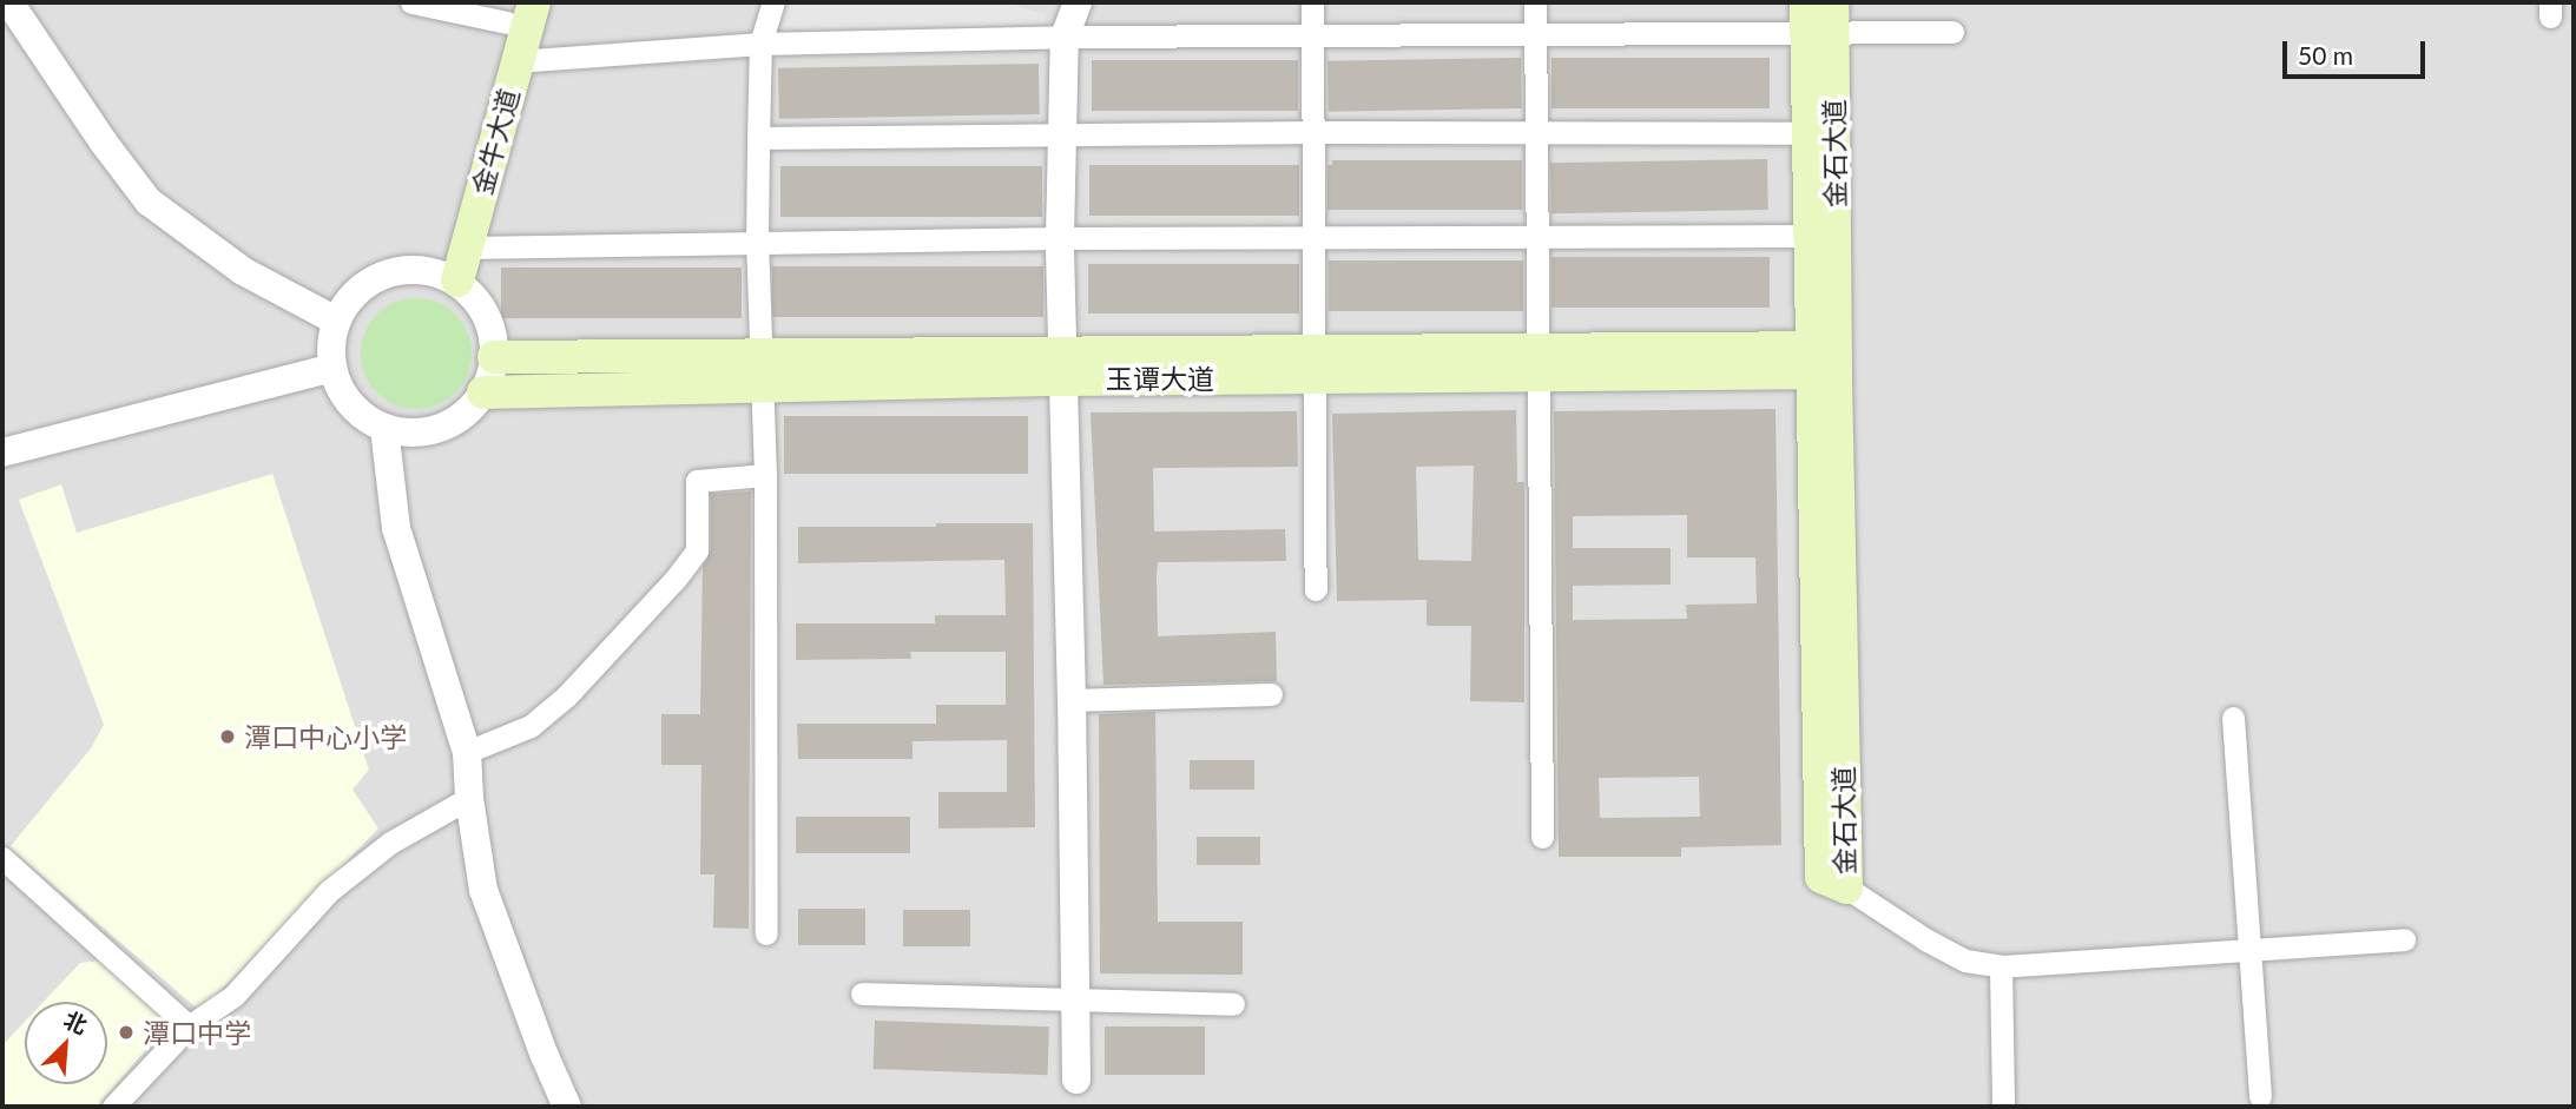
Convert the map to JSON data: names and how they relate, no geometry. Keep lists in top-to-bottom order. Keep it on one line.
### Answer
{"streets":{"main road":["金牛大道","金石大道","玉谭大道"]},"crossings":[["金牛大道","玉谭大道"],["金石大道","玉谭大道"]],"places":["潭口中心小学","潭口中学"],"scale_bar":"50 m","north":"top right"}
